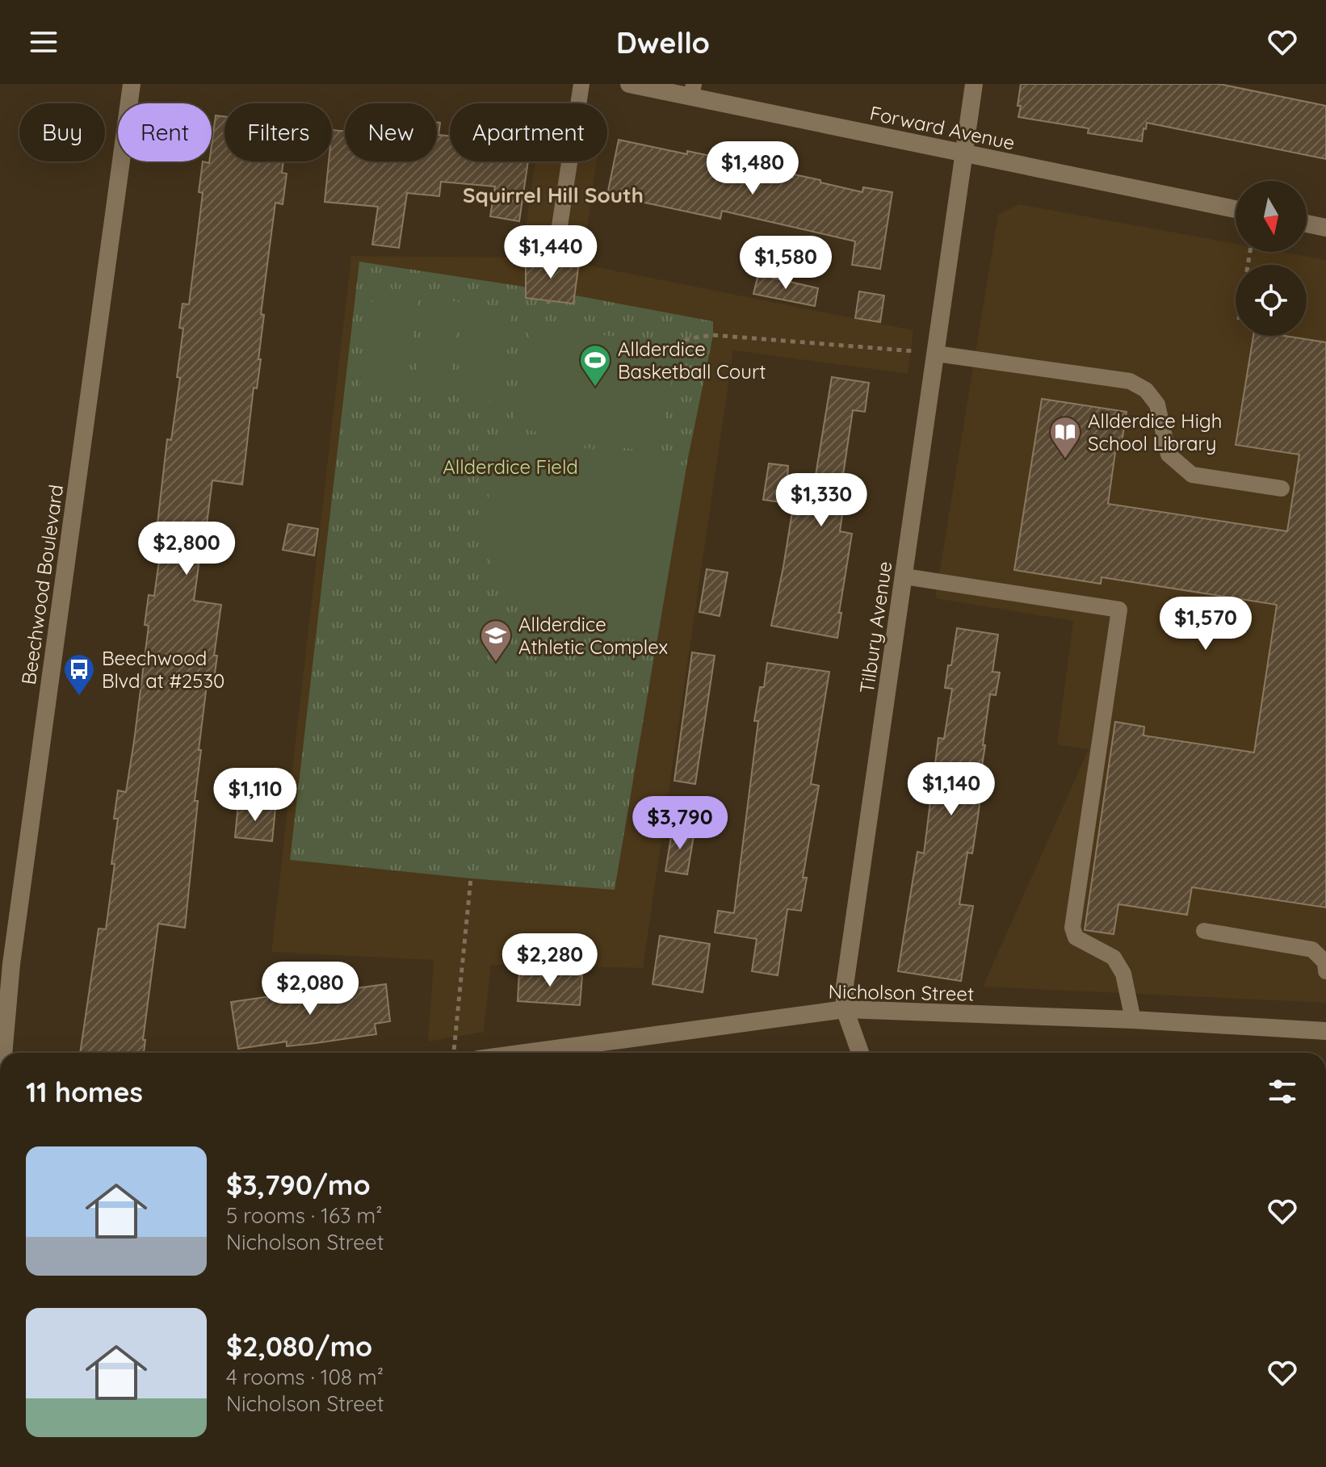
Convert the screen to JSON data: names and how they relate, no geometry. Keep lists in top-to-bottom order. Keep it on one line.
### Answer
{"streets":{"street":["Forward Avenue","Beechwood Boulevard","Tilbury Avenue","Nicholson Street"]},"crossings":[["Forward Avenue","Tilbury Avenue"],["Tilbury Avenue","Nicholson Street"]],"districts":["Squirrel Hill South"],"parks":["Allderdice Field"],"places":{"sports":["Allderdice Basketball Court"],"library":["Allderdice High School Library"],"school or university":["Allderdice Athletic Complex"],"bus stop":["Beechwood Blvd at #2530"]},"north":"bottom","page":{"header":"Dwello","chip":["Buy","Rent","Filters","New","Apartment"],"price":["$1,480","$1,440","$1,580","$1,330","$2,800","$1,570","$1,140","$1,110","$3,790","$2,280","$2,080"],"heading":"11 homes","list":[{"name":"$3,790/mo","note":"5 rooms · 163 m² · Nicholson Street"},{"name":"$2,080/mo","note":"4 rooms · 108 m² · Nicholson Street"}]}}
